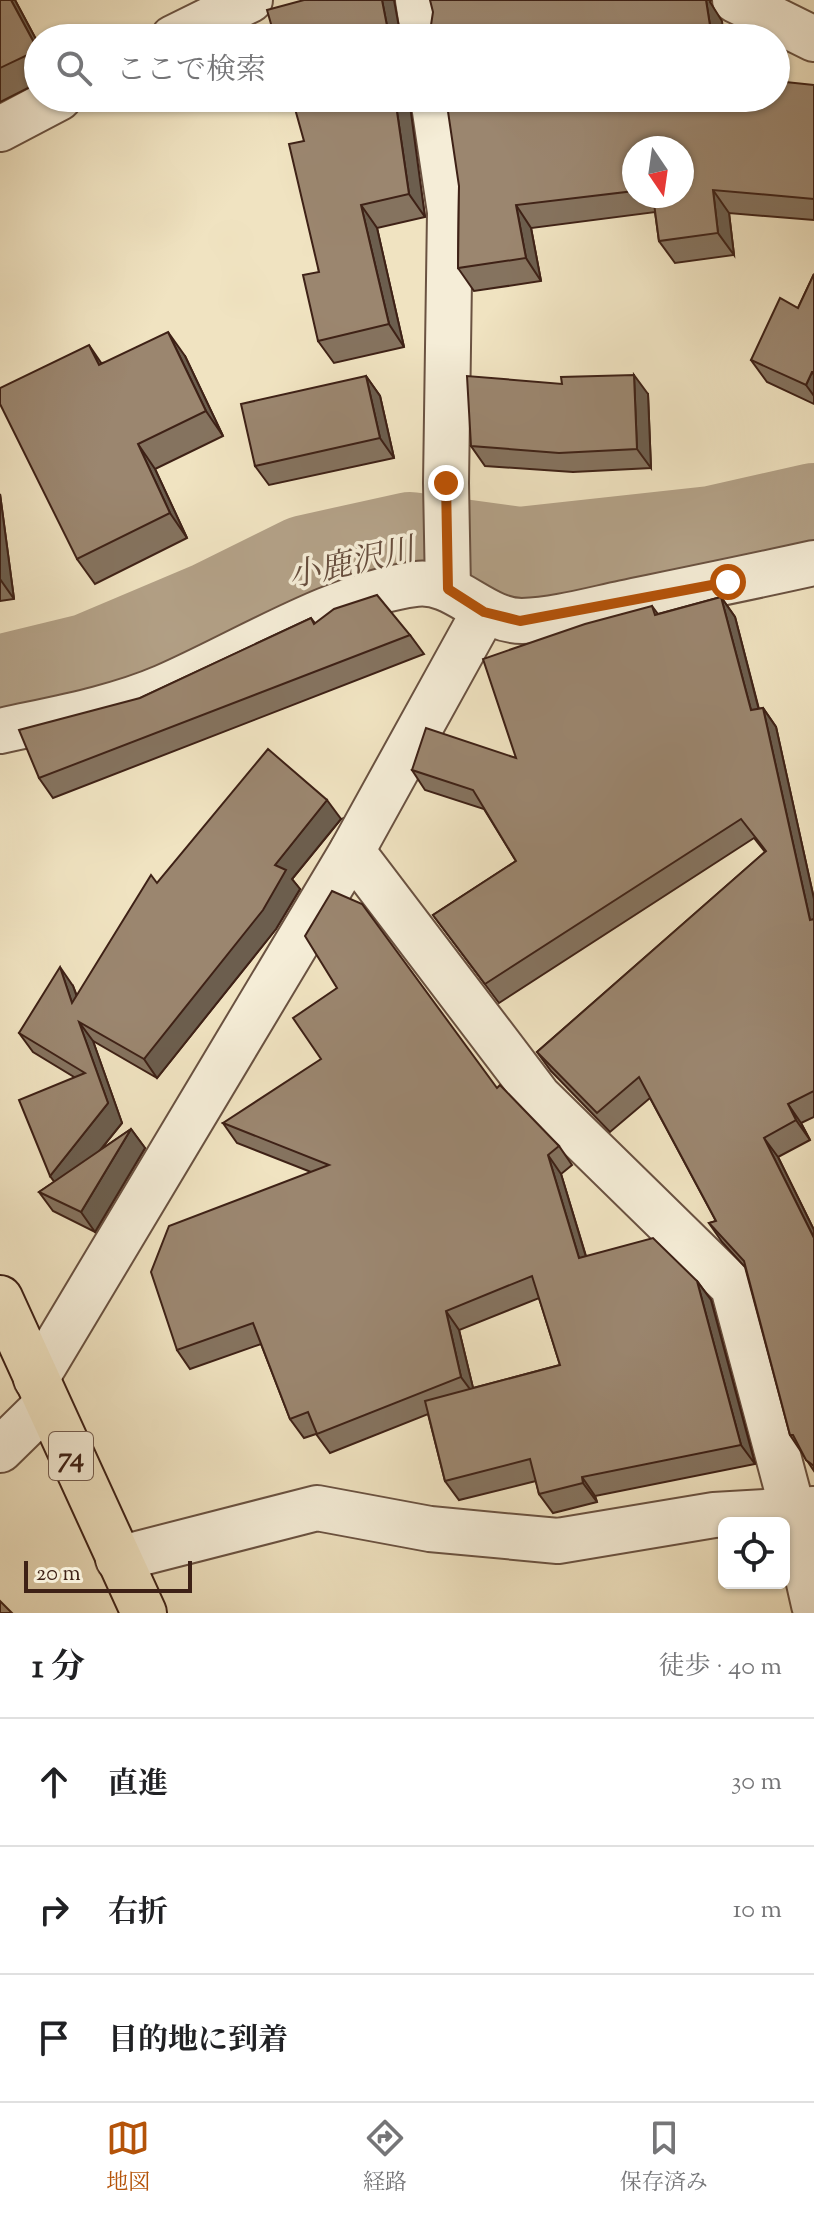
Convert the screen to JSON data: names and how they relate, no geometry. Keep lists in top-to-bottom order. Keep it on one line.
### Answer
{"streets":{"main road":["74"]},"water":["小鹿沢川"],"scale_bar":"20 m","north":"bottom","page":{"search":"ここで検索","scale":"20 m","heading":["1 分","徒歩 · 40 m"],"list":[["直進","30 m"],["右折","10 m"],"目的地に到着"],"nav":["地図","経路","保存済み"]}}
